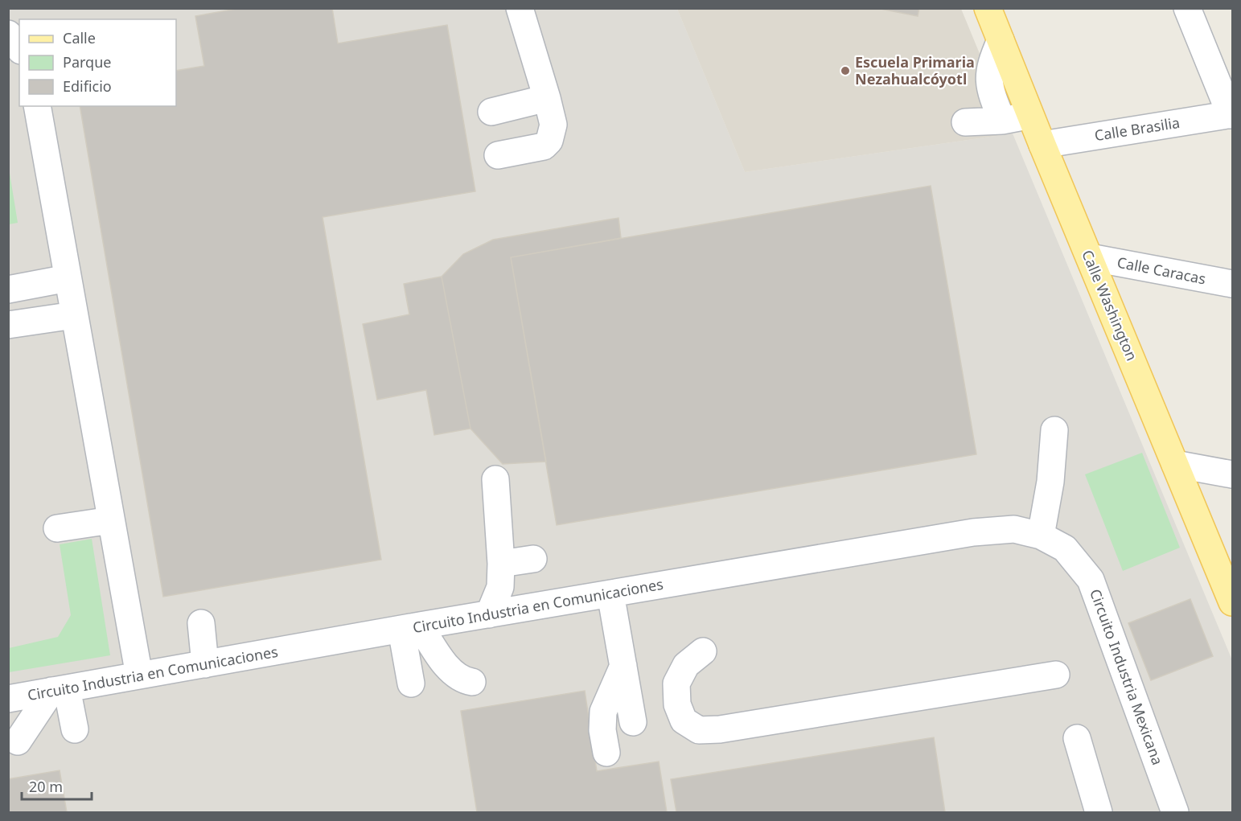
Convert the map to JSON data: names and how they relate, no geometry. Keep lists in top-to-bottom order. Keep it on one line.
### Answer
{"streets":{"main road":["Calle Washington"],"street":["Calle Brasilia","Calle Caracas","Circuito Industria en Comunicaciones","Circuito Industria Mexicana"]},"crossings":[["Calle Brasilia","Calle Washington"],["Calle Caracas","Calle Washington"],["Circuito Industria en Comunicaciones","Circuito Industria Mexicana"]],"places":["Escuela Primaria Nezahualcóyotl"],"legend":["Calle","Parque","Edificio"],"scale_bar":"20 m"}
